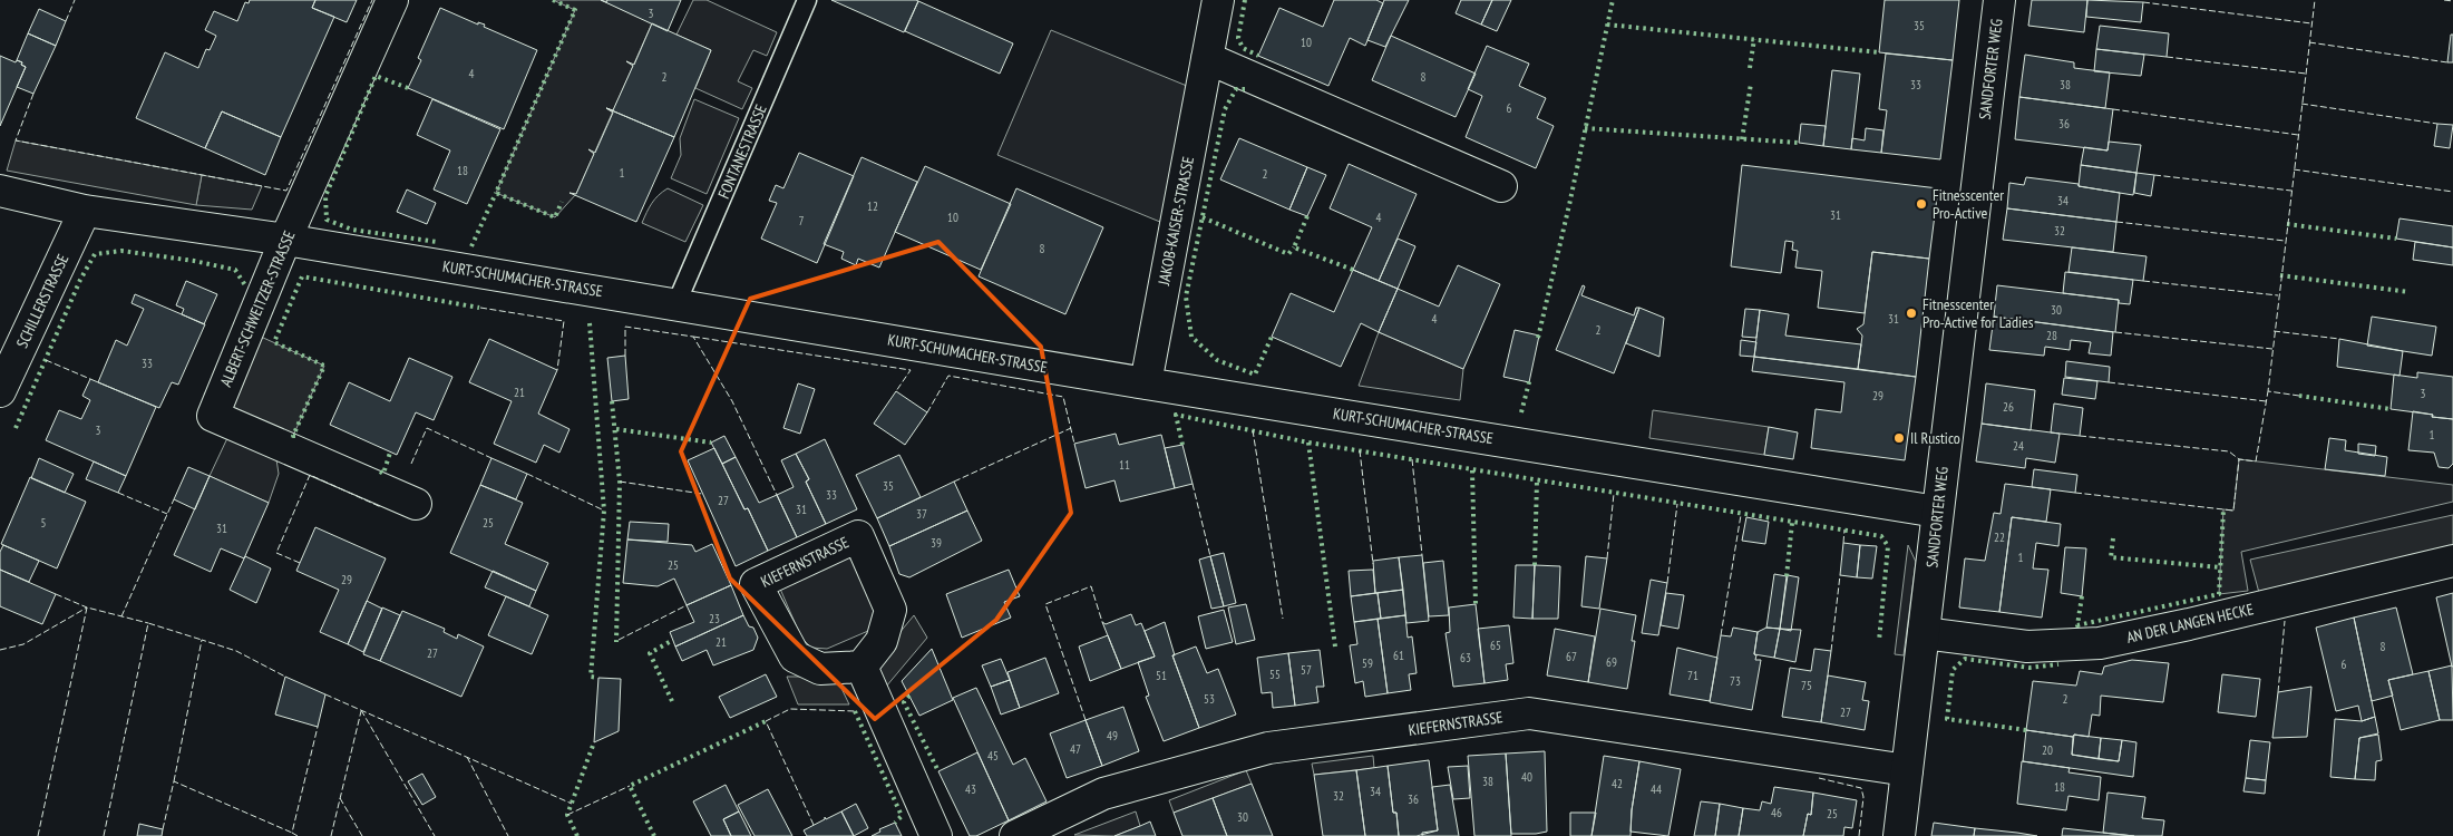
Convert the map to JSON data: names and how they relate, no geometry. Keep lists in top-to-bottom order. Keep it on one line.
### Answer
{"streets":{"street":["SANDFORTER WEG","JAKOB-KAISER-STRASSE","KURT-SCHUMACHER-STRASSE","SCHILLERSTRASSE","ALBERT-SCHWEITZER-STRASSE","KIEFERNSTRASSE","AN DER LANGEN HECKE"],"lane":["FONTANESTRASSE"]},"crossings":[["SANDFORTER WEG","KURT-SCHUMACHER-STRASSE"],["SANDFORTER WEG","KIEFERNSTRASSE"],["SANDFORTER WEG","AN DER LANGEN HECKE"],["FONTANESTRASSE","KURT-SCHUMACHER-STRASSE"],["JAKOB-KAISER-STRASSE","KURT-SCHUMACHER-STRASSE"],["KURT-SCHUMACHER-STRASSE","SCHILLERSTRASSE"],["KURT-SCHUMACHER-STRASSE","ALBERT-SCHWEITZER-STRASSE"]],"places":["Fitnesscenter Pro-Active","Fitnesscenter Pro-Active for Ladies","Il Rustico"],"house_numbers":["3","35","10","4","2","8","33","38","6","36","18","1","2","34","12","31","10","4","7","32","8","30","4","31","2","28","33","21","3","29","26","3","1","24","11","35","33","27","31","37","5","25","31","22","39","1","25","29","23","21","65","8","27","61","67","63","69","59","6","57","55","51","71","73","75","53","2","27","49","47","20","45","40","38","42","18","43","44","34","32","36","46","25","30"]}
